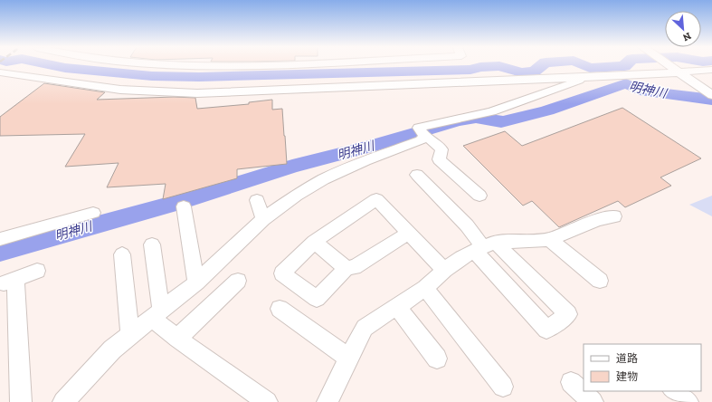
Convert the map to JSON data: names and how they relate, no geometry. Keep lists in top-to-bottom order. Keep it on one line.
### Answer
{"water":["明神川"],"legend":["道路","建物"],"north":"bottom right"}
